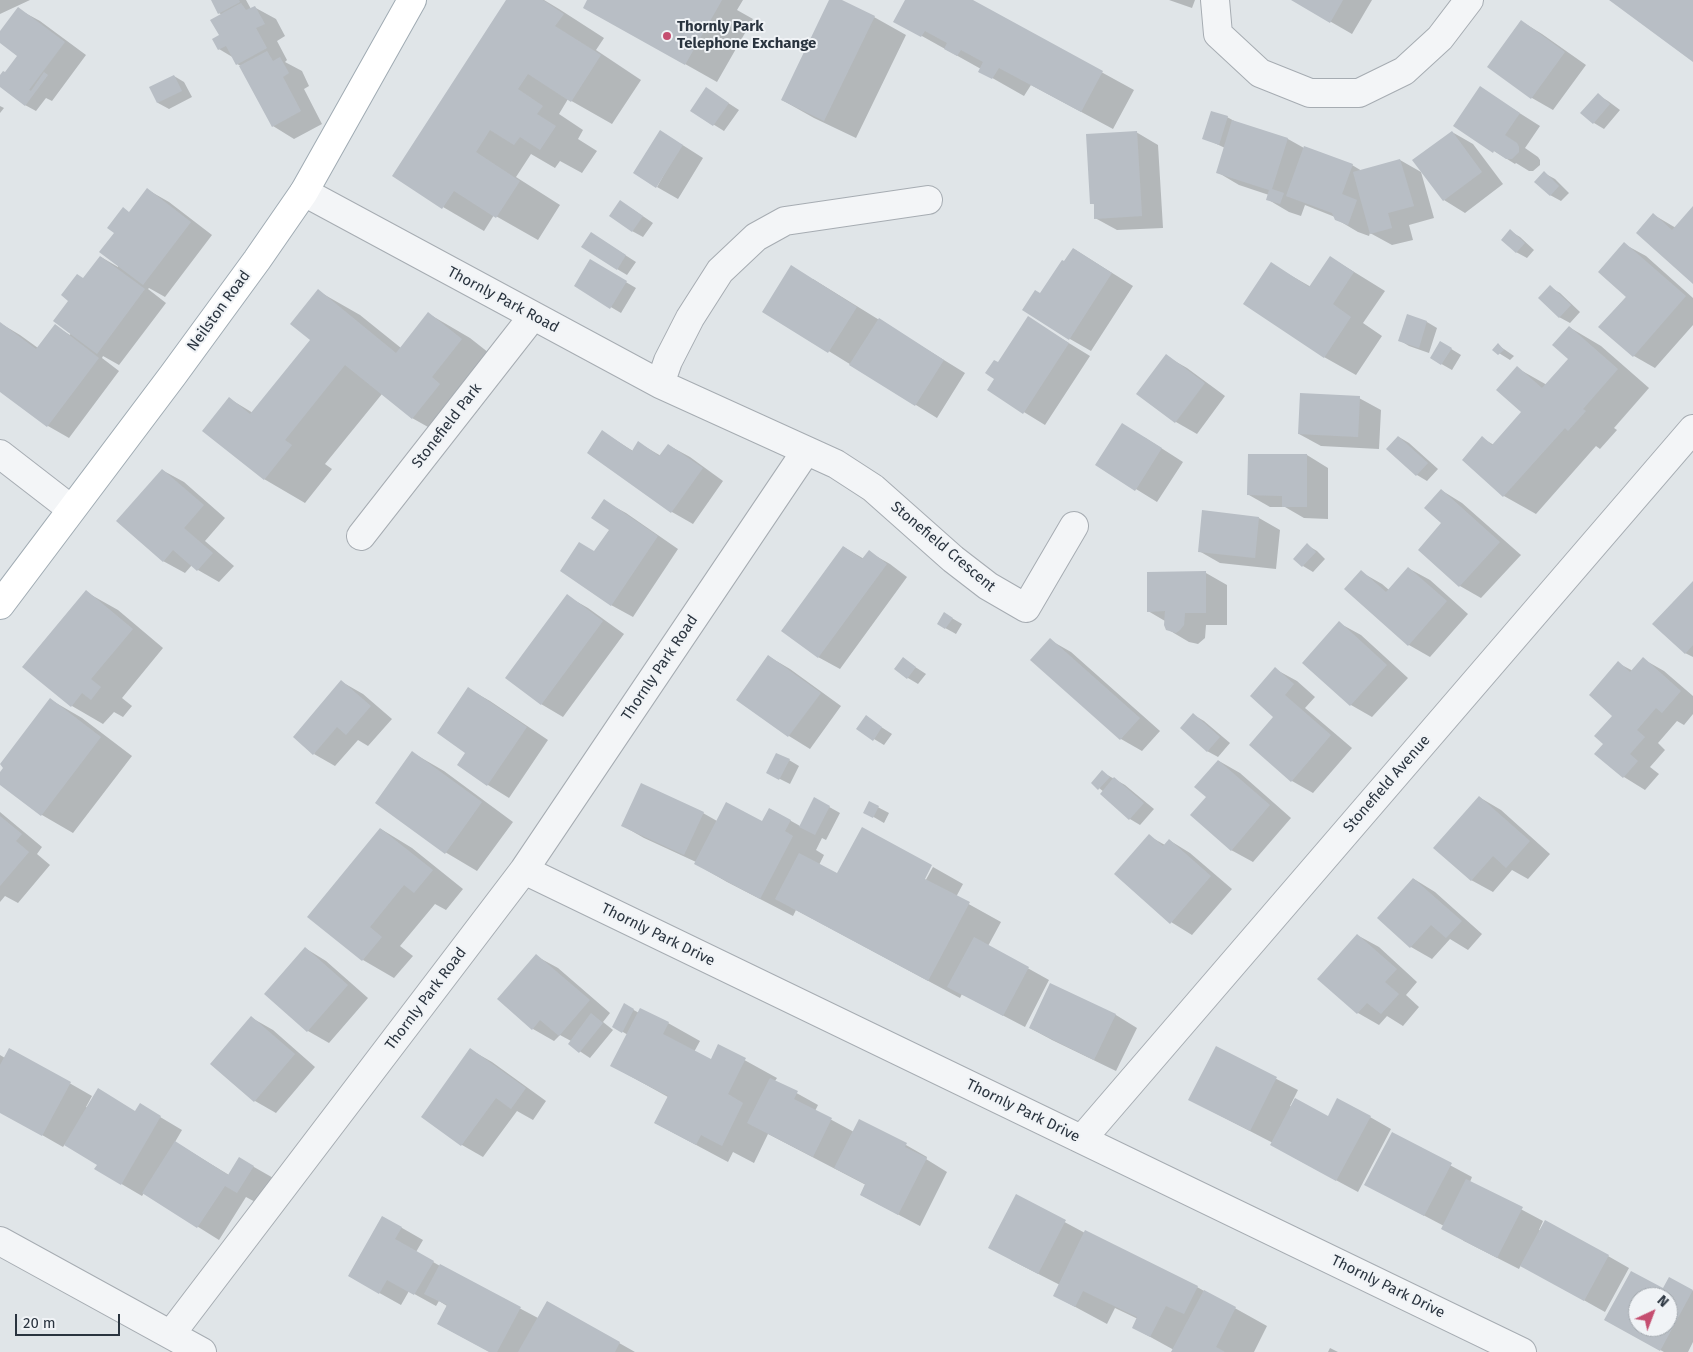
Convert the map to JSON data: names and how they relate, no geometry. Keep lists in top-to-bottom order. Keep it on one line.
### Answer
{"streets":{"main road":["Neilston Road"],"street":["Thornly Park Road","Stonefield Park","Stonefield Crescent","Stonefield Avenue","Thornly Park Drive"]},"crossings":[["Thornly Park Road","Neilston Road"],["Thornly Park Road","Stonefield Park"],["Thornly Park Road","Stonefield Crescent"],["Thornly Park Road","Thornly Park Drive"],["Stonefield Avenue","Thornly Park Drive"]],"places":["Thornly Park Telephone Exchange"],"scale_bar":"20 m","north":"top right"}
